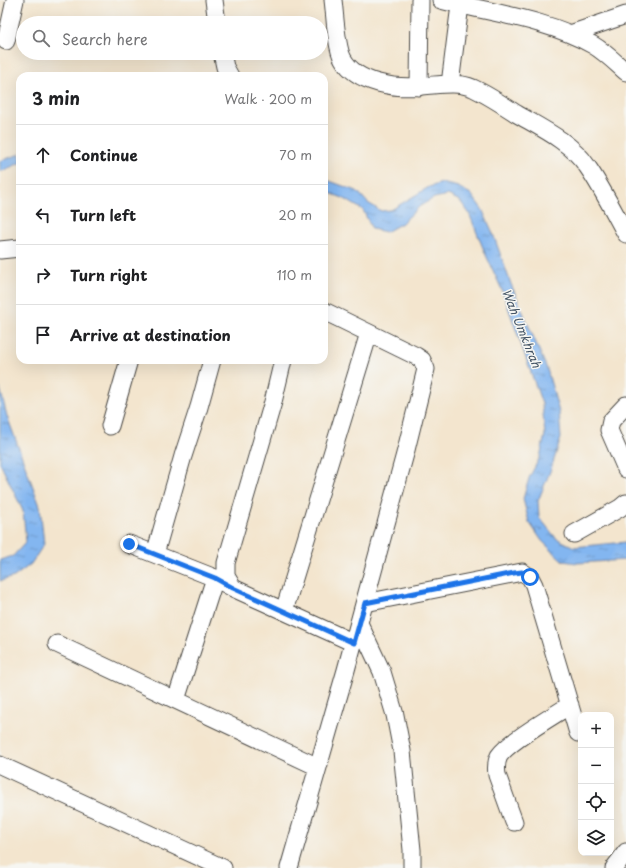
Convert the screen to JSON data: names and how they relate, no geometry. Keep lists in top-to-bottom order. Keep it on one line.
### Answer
{"water":["Wah Umkhrah"],"page":{"search":"Search here","heading":["3 min","Walk · 200 m"],"list":[["Continue","70 m"],["Turn left","20 m"],["Turn right","110 m"],"Arrive at destination"],"map_buttons":["+","−"]}}
